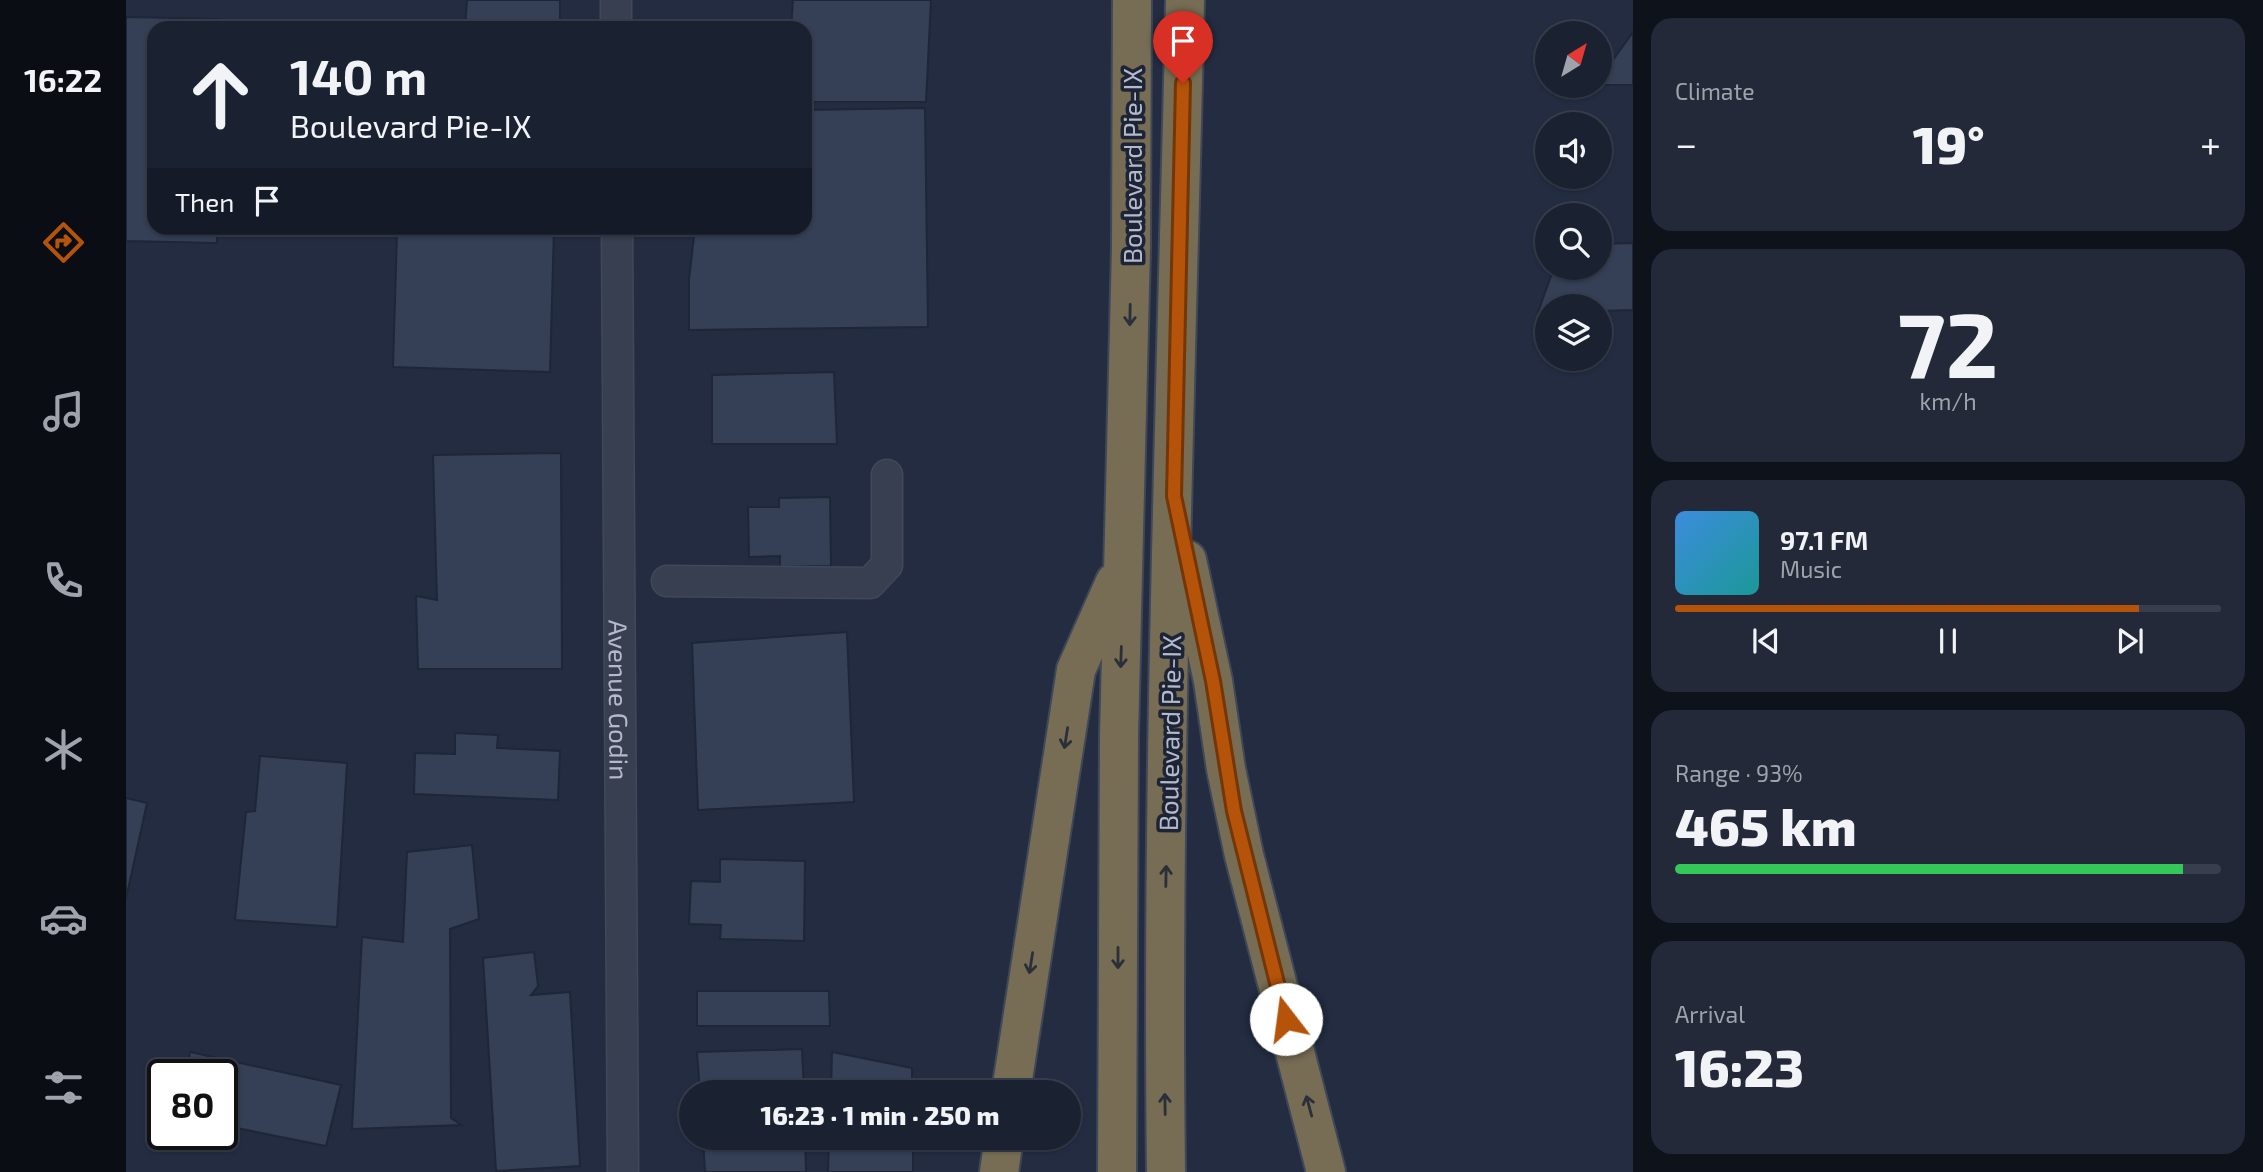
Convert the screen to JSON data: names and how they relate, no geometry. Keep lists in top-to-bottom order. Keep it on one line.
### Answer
{"streets":{"highway":["Boulevard Pie-IX"],"street":["Avenue Godin"]},"north":"top right","page":{"tabs":"16:22","tile":["Climate",["72","km/h"],["Range · 93%","465 km"],["Arrival","16:23"]],"turn":["140 m","Boulevard Pie-IX"],"heat":["−","19°","+"],"then":"Then","song":["97.1 FM","Music"],"limit":"80","trip":"16:23 · 1 min · 250 m"}}
